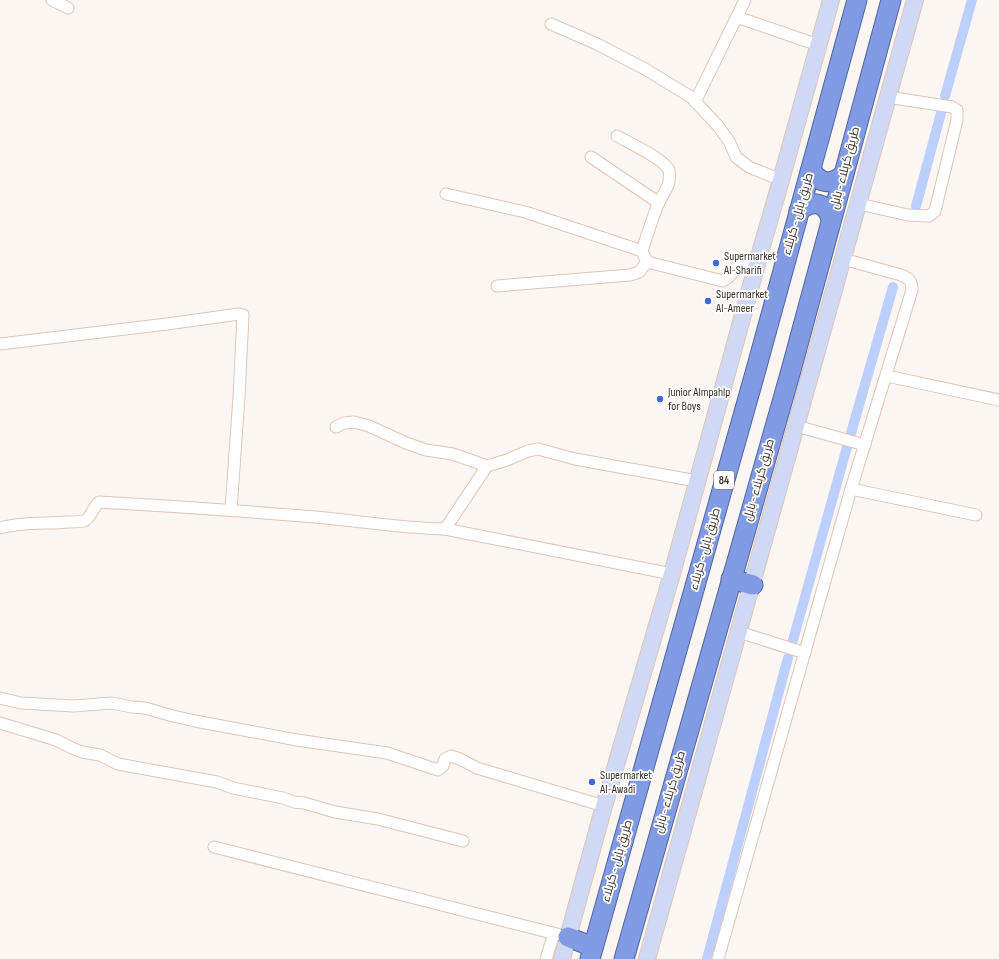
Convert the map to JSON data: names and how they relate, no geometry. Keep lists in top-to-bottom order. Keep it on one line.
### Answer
{"streets":{"highway":["طريق كربلاء - بابل","طريق بابل - كربلاء","84"]},"places":["Supermarket Al-Sharifi","Supermarket Al-Ameer","Junior Almpahlp for Boys","Supermarket Al-Awadi"]}
